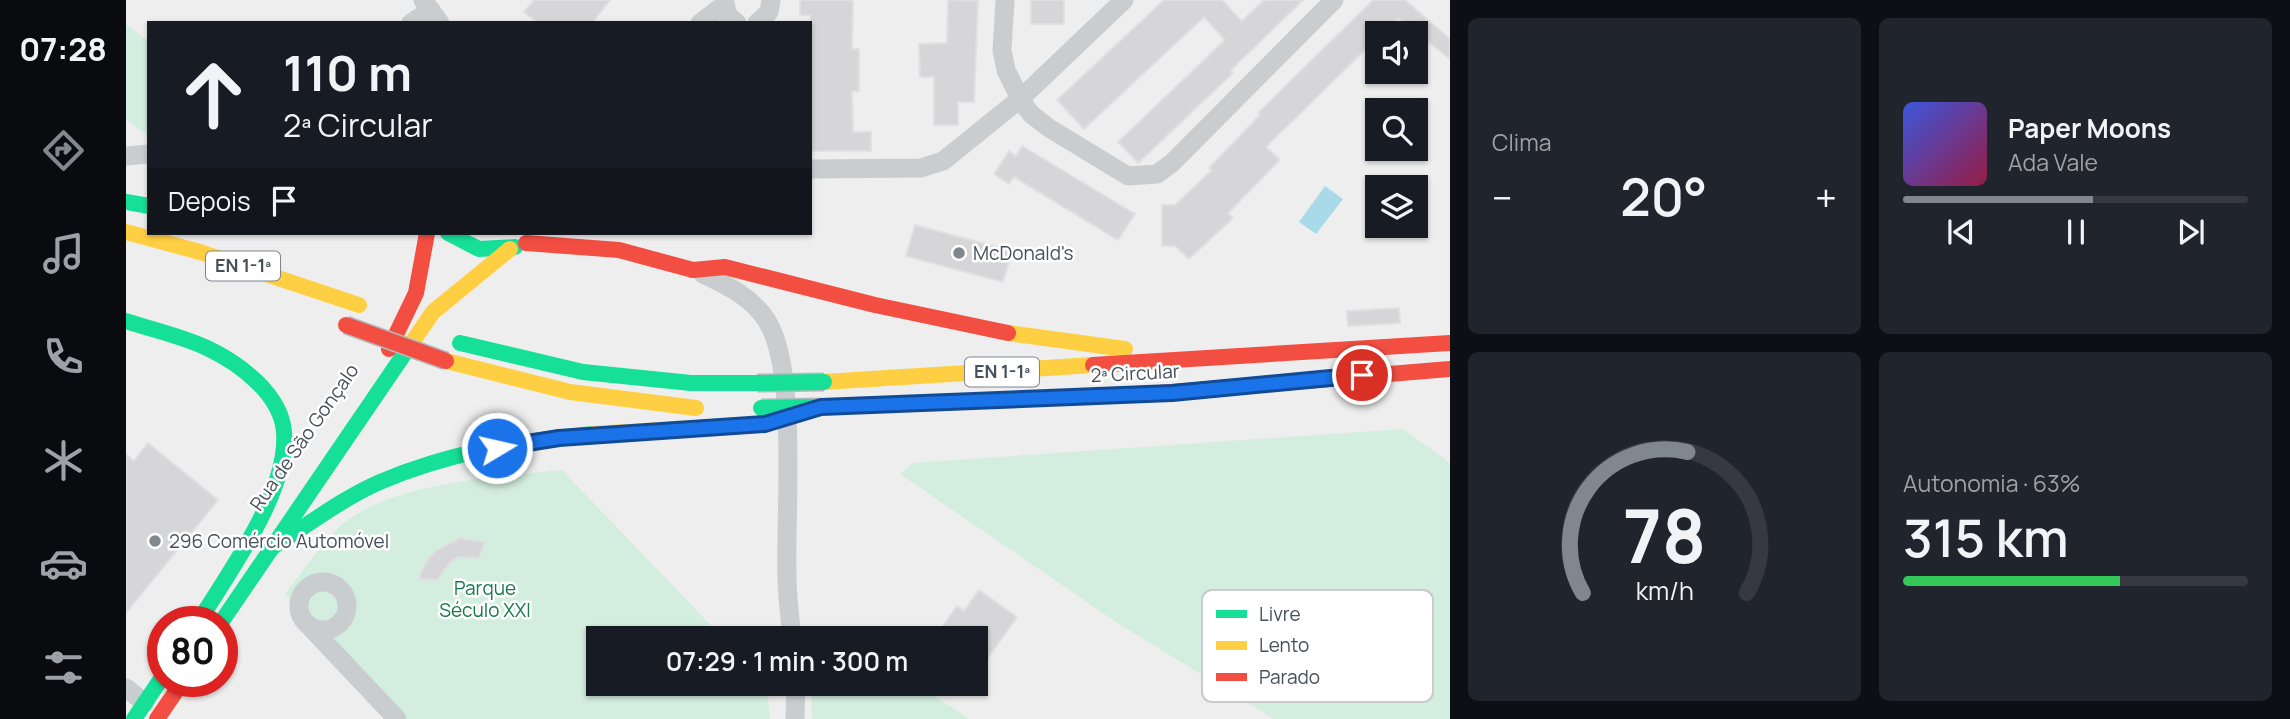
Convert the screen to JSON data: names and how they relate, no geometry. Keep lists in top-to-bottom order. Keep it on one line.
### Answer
{"streets":{"main road":["EN 1-1ª","2ª Circular","Rua de São Gonçalo"]},"crossings":[["EN 1-1ª","2ª Circular"]],"parks":["Parque Século XXI"],"places":["McDonald's","296 Comércio Automóvel"],"legend":["Livre","Lento","Parado"],"page":{"tabs":"07:28","tile":["Clima",["Autonomia · 63%","315 km"]],"turn":["110 m","2ª Circular"],"song":["Paper Moons","Ada Vale"],"then":"Depois","heat":["−","20°","+"],"limit":"80","trip":"07:29 · 1 min · 300 m","gauge":["78","km/h"]}}
